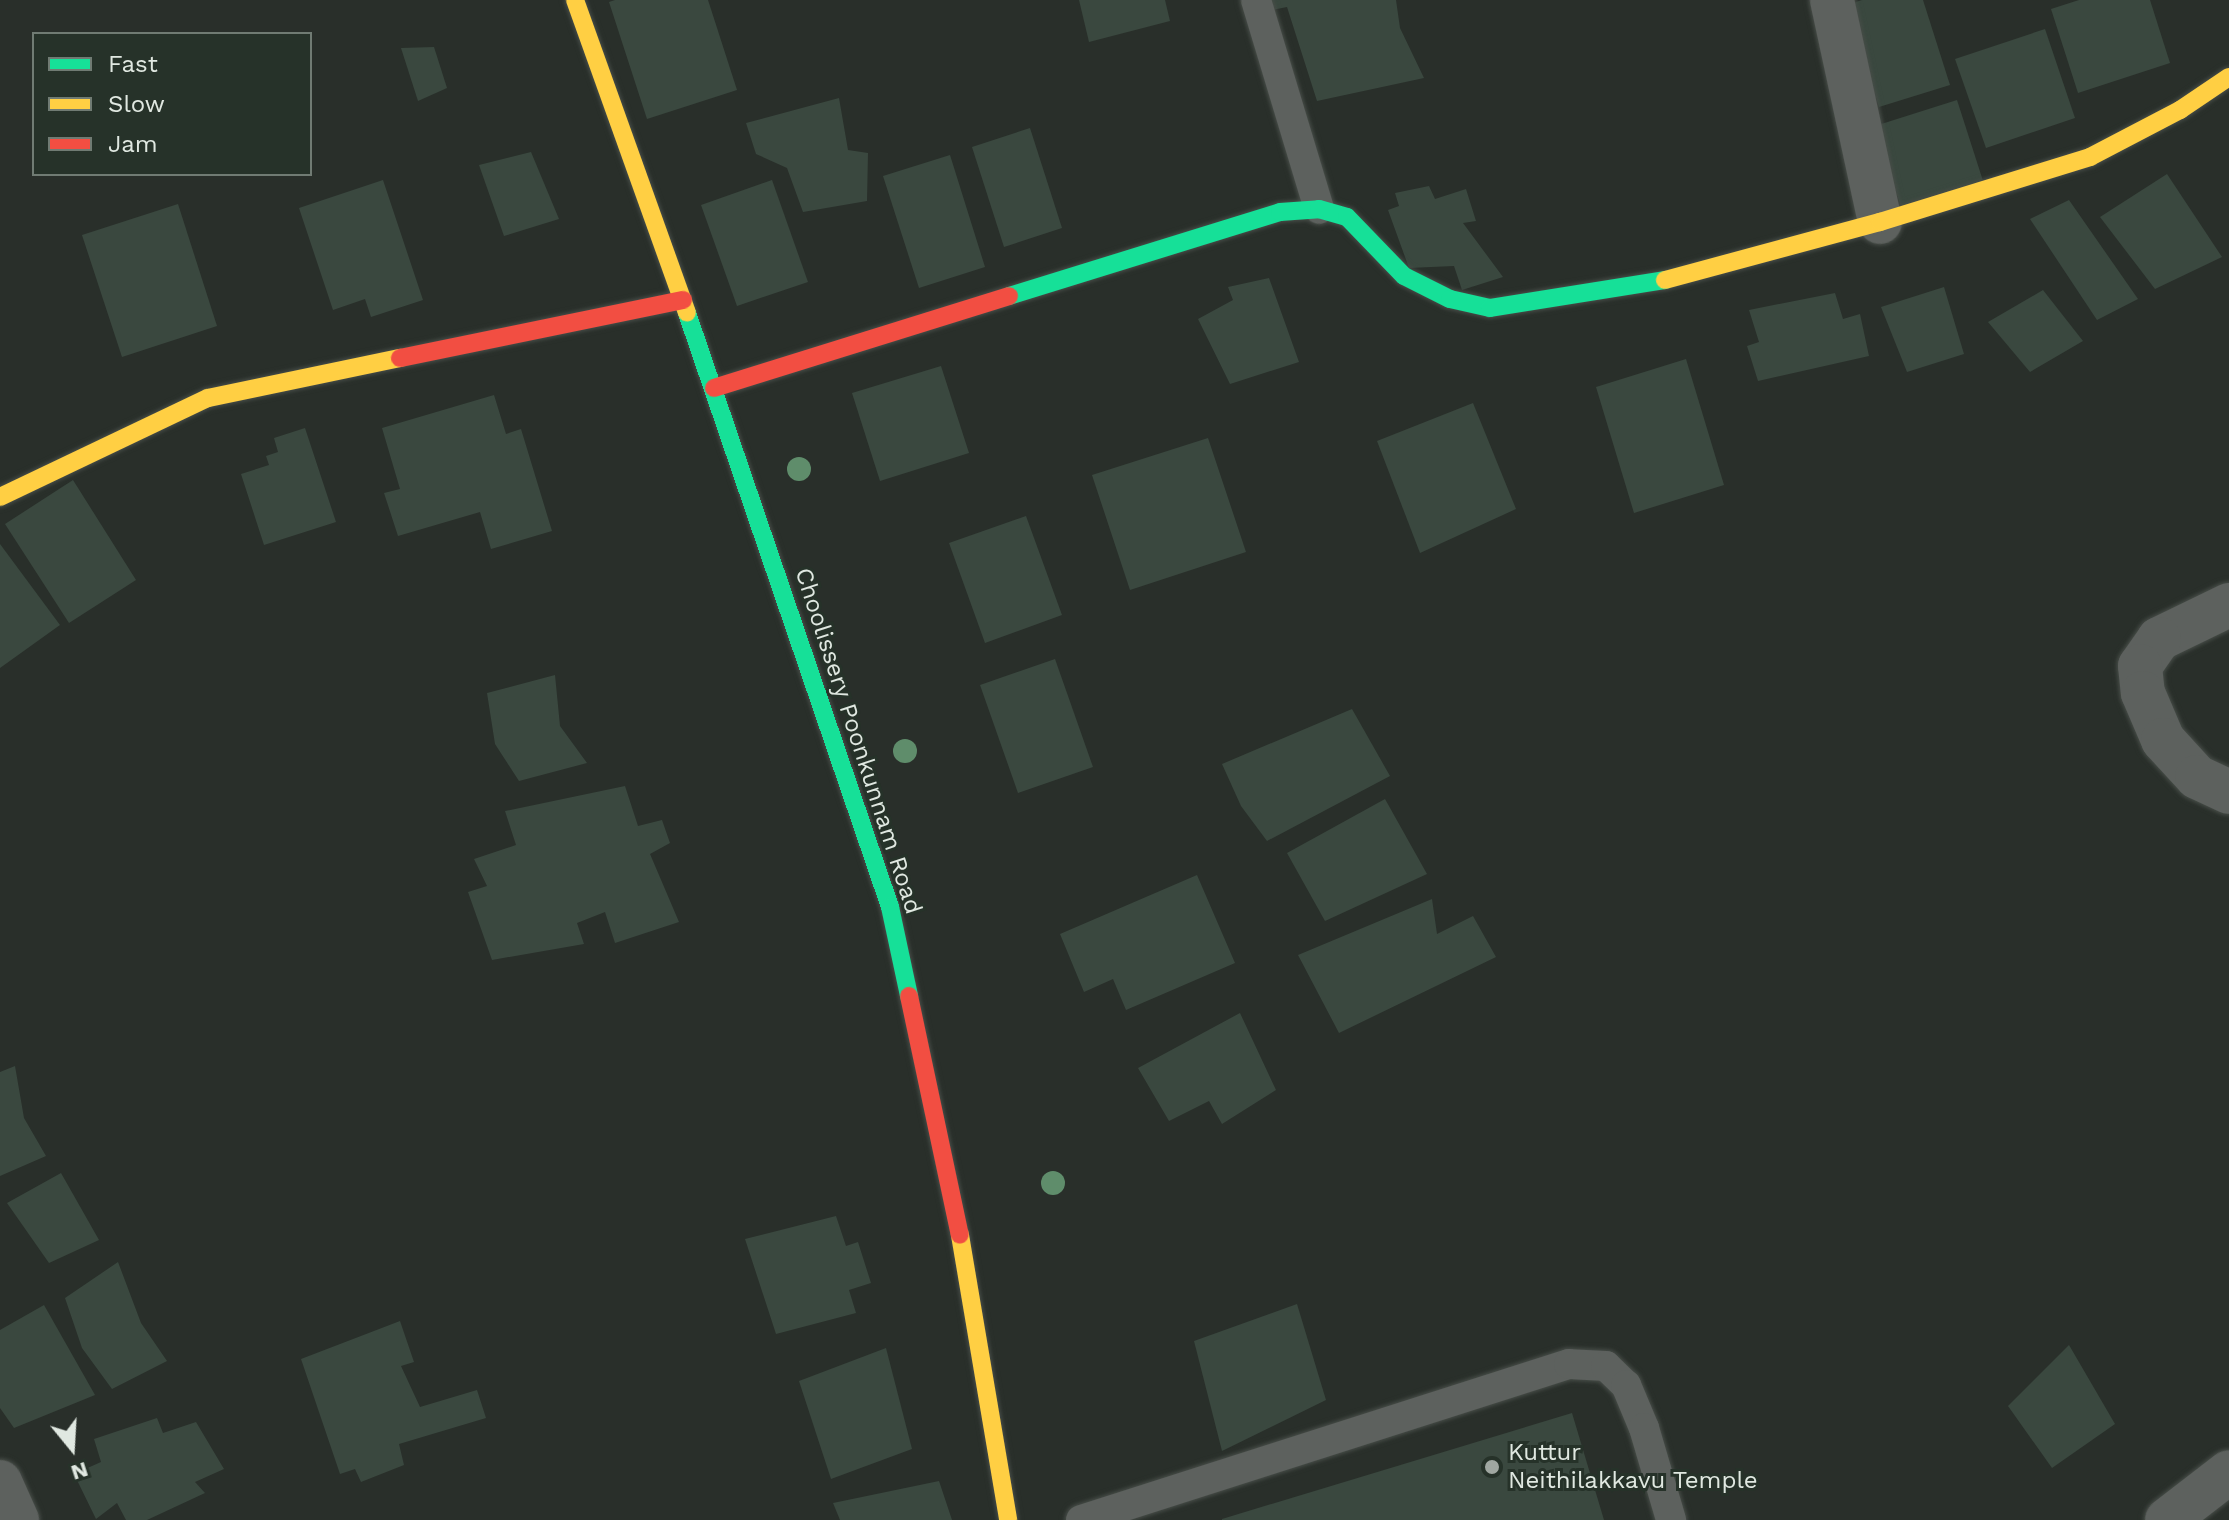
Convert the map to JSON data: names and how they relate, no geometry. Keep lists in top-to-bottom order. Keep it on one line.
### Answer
{"streets":{"street":["Choolissery Poonkunnam Road"]},"places":["Kuttur Neithilakkavu Temple"],"legend":["Fast","Slow","Jam"],"north":"bottom"}
